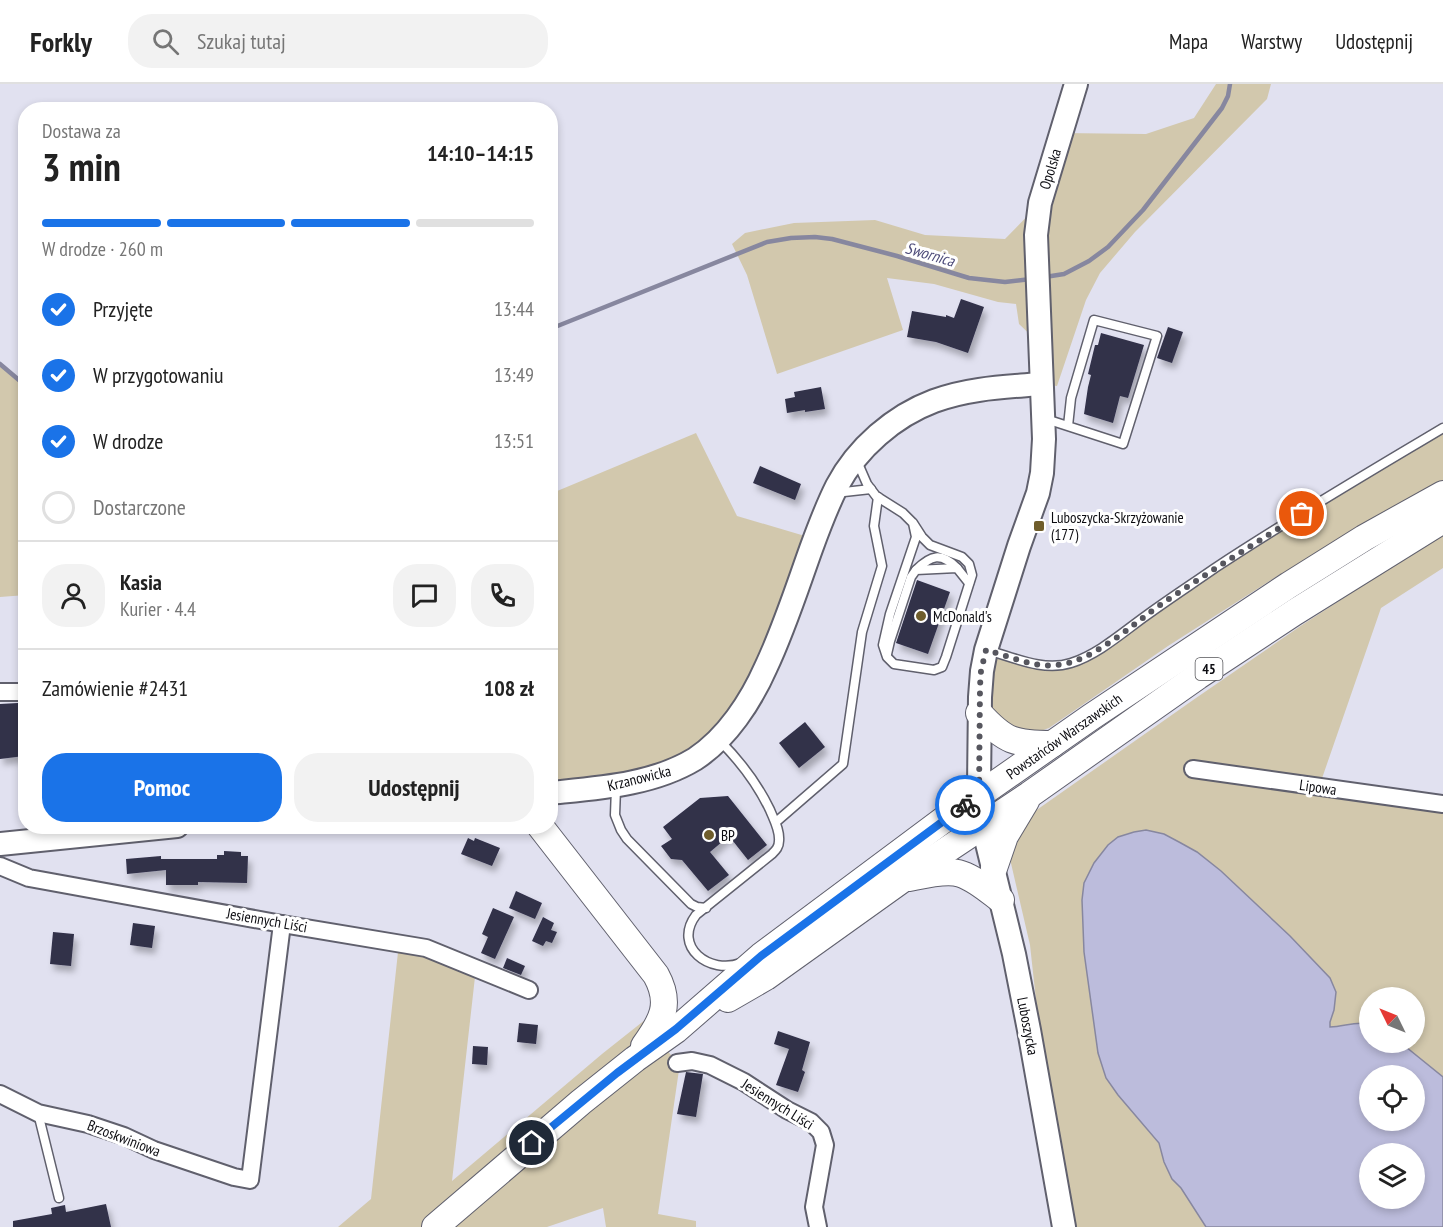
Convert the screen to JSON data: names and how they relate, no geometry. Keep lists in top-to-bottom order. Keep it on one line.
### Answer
{"streets":{"main road":["45","Powstańców Warszawskich"],"street":["Opolska","Krzanowicka","Lipowa","Jesiennych Liści","Luboszycka","Brzoskwiniowa"]},"crossings":[["Opolska","Krzanowicka"],["Opolska","Luboszycka"],["Powstańców Warszawskich","Luboszycka"],["Jesiennych Liści","Brzoskwiniowa"]],"water":["Swornica"],"places":{"transit":["Luboszycka-Skrzyżowanie (177)"],"other":["McDonald's","BP"]},"north":"top left","page":{"header":"Forkly","search":"Szukaj tutaj","nav":["Mapa","Warstwy","Udostępnij"],"heading":["3 min","Dostawa za","14:10–14:15"],"panel":["Kasia","Kurier · 4.4","Zamówienie #2431","108 zł"],"bar":"W drodze · 260 m","list":[["Przyjęte","13:44"],["W przygotowaniu","13:49"],["W drodze","13:51"],"Dostarczone"],"buttons":["Pomoc","Udostępnij"]}}
